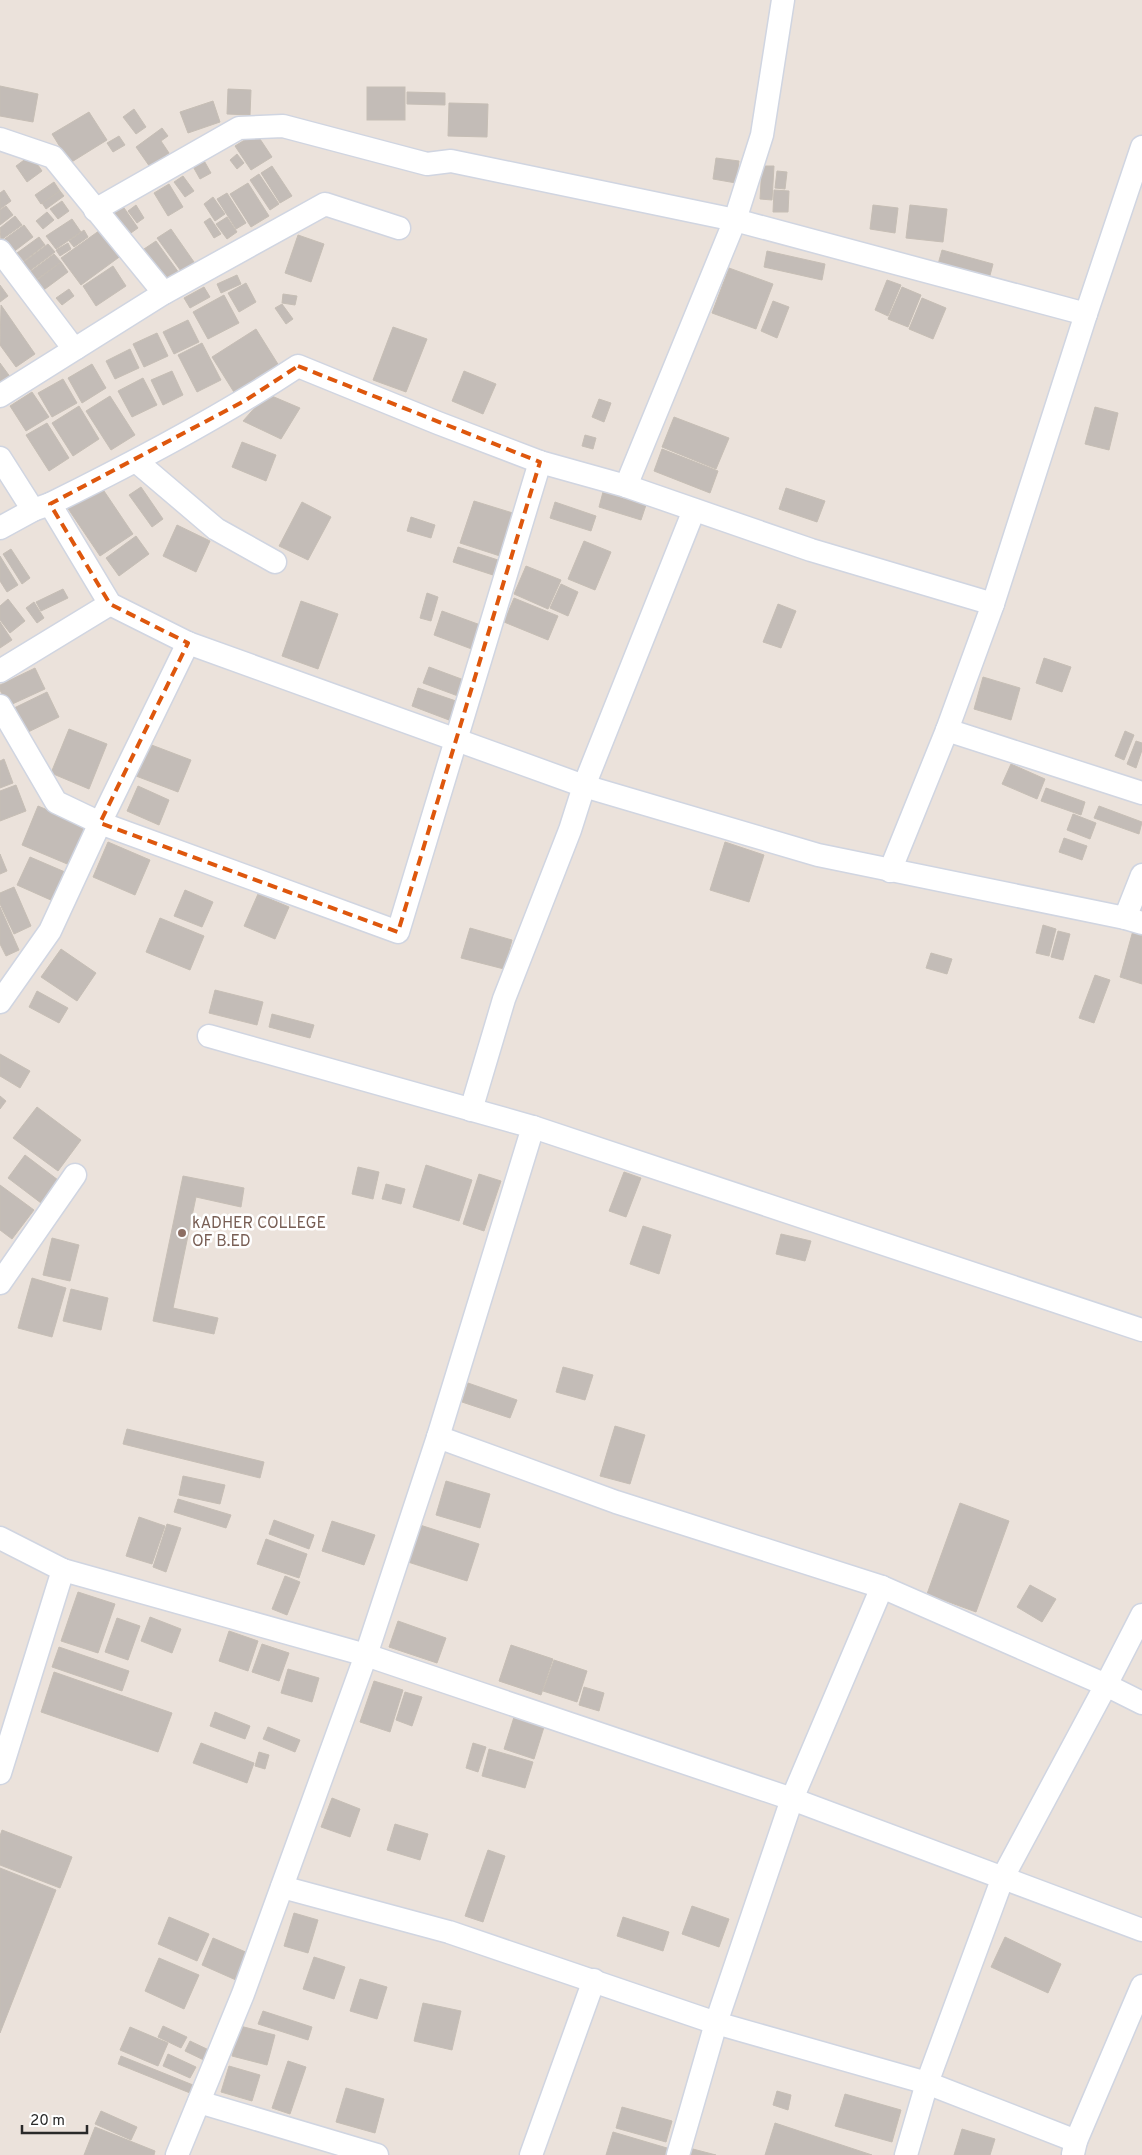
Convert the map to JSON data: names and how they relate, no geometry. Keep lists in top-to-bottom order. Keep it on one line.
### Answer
{"places":["kADHER COLLEGE OF B.ED"],"scale_bar":"20 m"}
